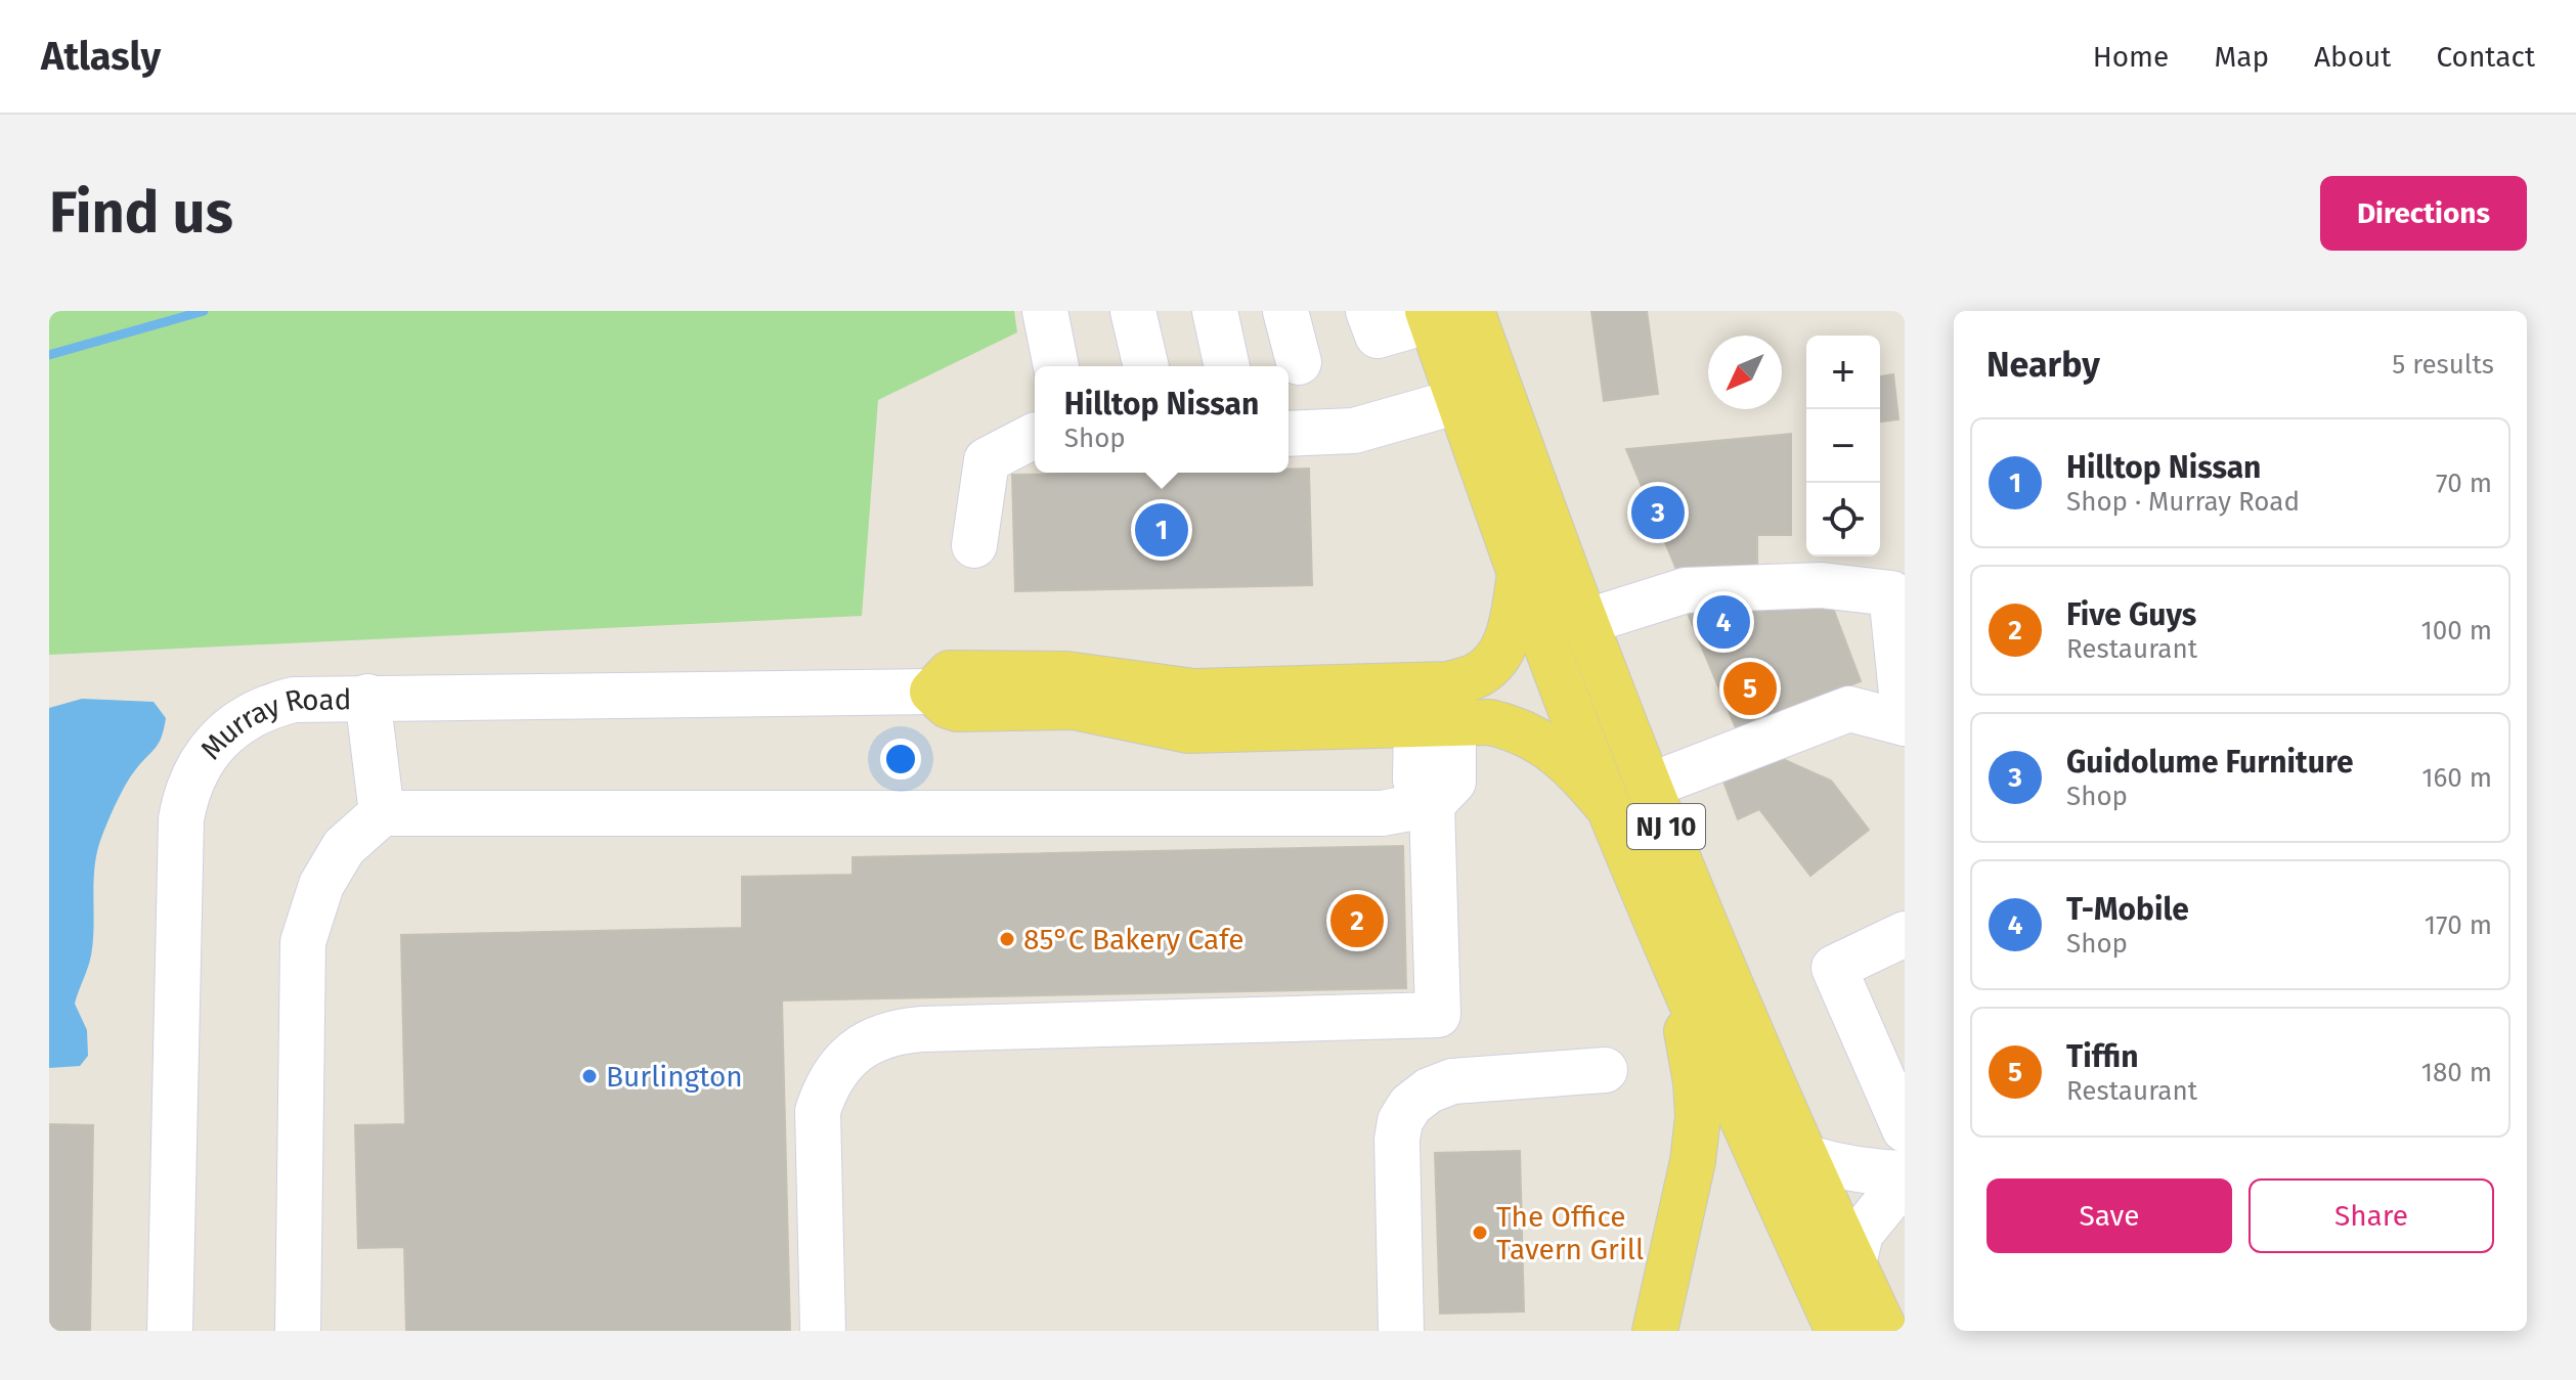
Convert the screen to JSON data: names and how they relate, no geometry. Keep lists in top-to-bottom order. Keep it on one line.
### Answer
{"streets":{"main road":["NJ 10"],"street":["Murray Road"]},"places":["85°C Bakery Cafe","Burlington","The Office Tavern Grill"],"north":"bottom left","page":{"header":"Atlasly","nav":["Home","Map","About","Contact"],"buttons":["Directions",["Save","Share"]],"title":"Find us","heading":["Nearby","5 results"],"map_buttons":["+","−"],"popup":["Hilltop Nissan","Shop"],"list":[{"mark":"1","name":"Hilltop Nissan","note":"Shop · Murray Road","value":"70 m"},{"mark":"2","name":"Five Guys","note":"Restaurant","value":"100 m"},{"mark":"3","name":"Guidolume Furniture","note":"Shop","value":"160 m"},{"mark":"4","name":"T-Mobile","note":"Shop","value":"170 m"},{"mark":"5","name":"Tiffin","note":"Restaurant","value":"180 m"}],"pins":["3","1","4","5","2"]}}
